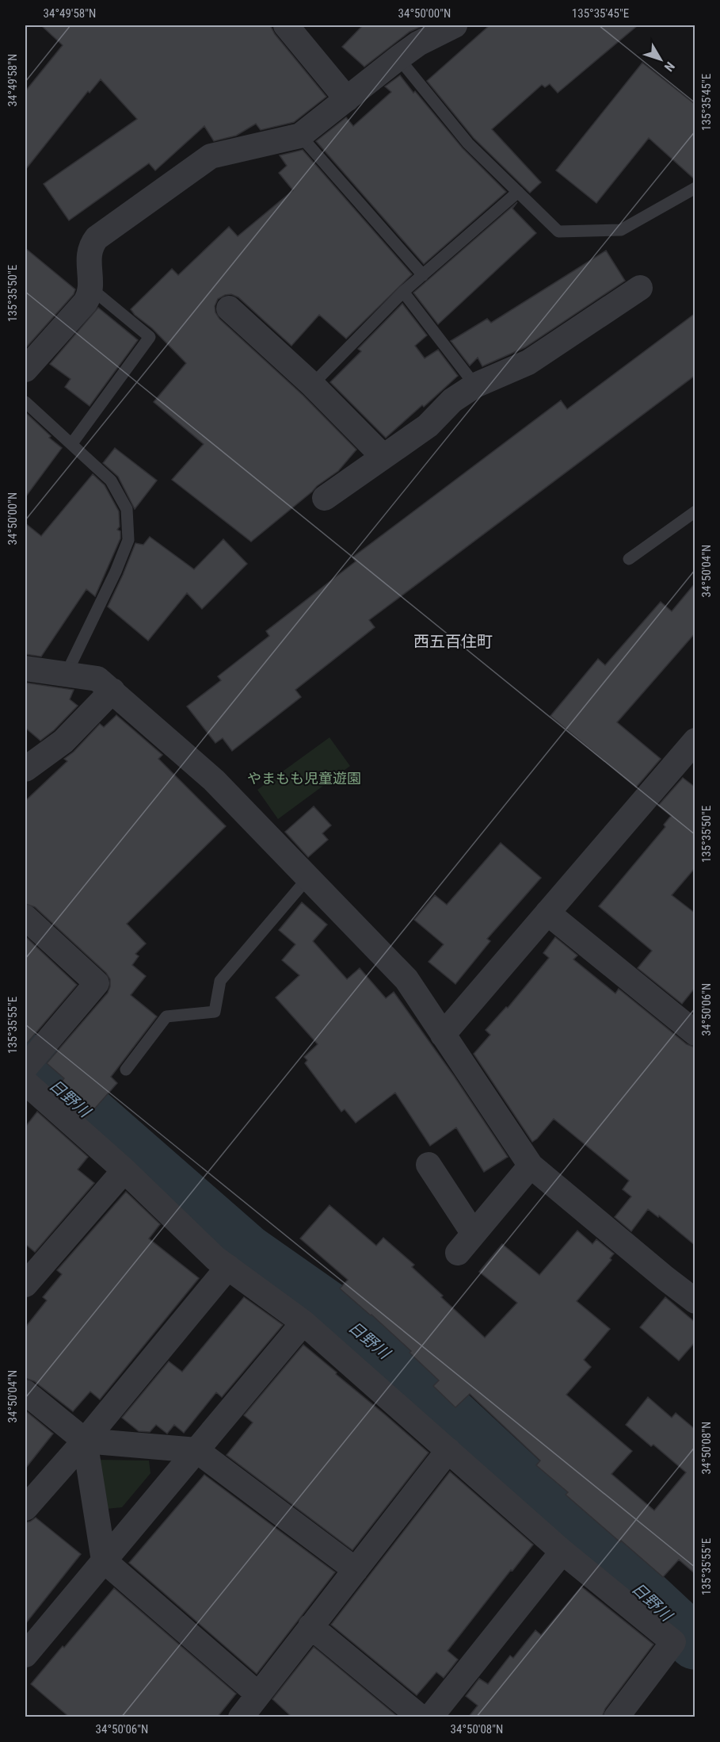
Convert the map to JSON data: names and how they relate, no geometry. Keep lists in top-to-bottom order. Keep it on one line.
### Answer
{"districts":["西五百住町"],"water":["日野川"],"parks":["やまもも児童遊園"],"north":"bottom right","coordinates":["34°49'58\"N","34°50'00\"N","135°35'45\"E","135°35'50\"E","34°50'04\"N","34°50'06\"N","135°35'55\"E","34°50'08\"N"]}
